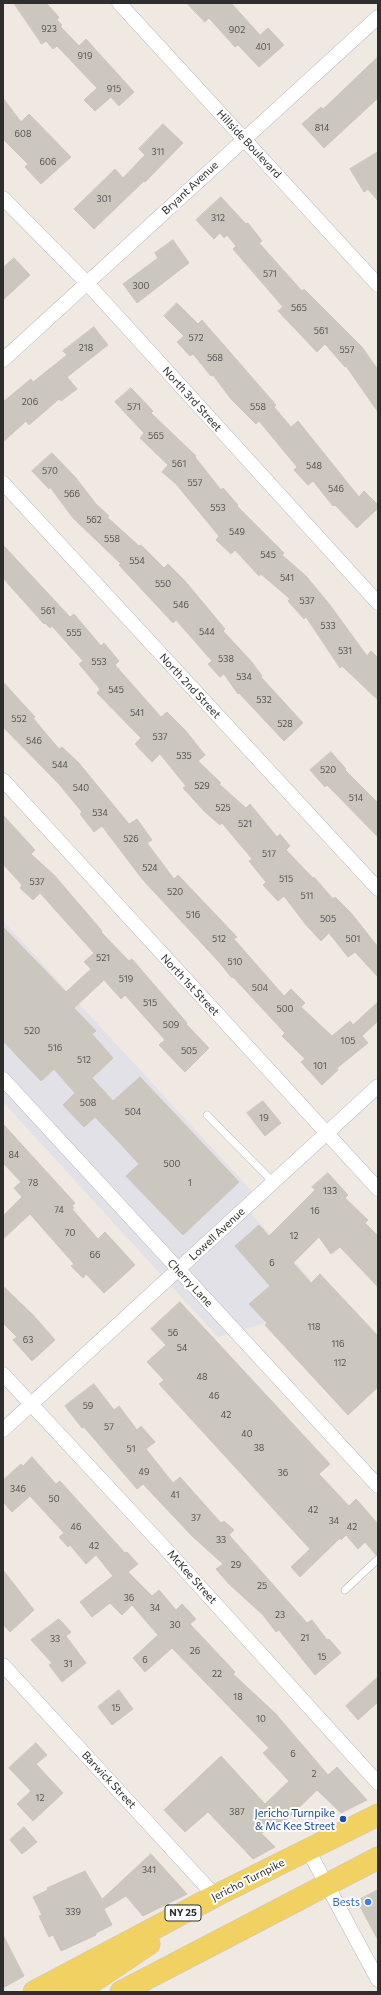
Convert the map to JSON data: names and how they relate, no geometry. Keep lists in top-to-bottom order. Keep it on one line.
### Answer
{"streets":{"main road":["Jericho Turnpike","NY 25"],"street":["Hillside Boulevard","Bryant Avenue","North 3rd Street","North 2nd Street","North 1st Street","Lowell Avenue","Cherry Lane","McKee Street","Barwick Street"]},"crossings":[["Hillside Boulevard","Bryant Avenue"],["Bryant Avenue","North 3rd Street"],["North 1st Street","Lowell Avenue"],["Lowell Avenue","Cherry Lane"],["Lowell Avenue","McKee Street"],["Barwick Street","Jericho Turnpike"]],"places":["Jericho Turnpike & Mc Kee Street","Bests"],"house_numbers":["923","902","401","919","915","814","608","311","606","301","312","571","300","565","561","572","218","557","568","206","571","558","565","561","548","570","557","546","566","553","562","549","558","545","554","541","550","537","546","561","533","544","555","531","538","553","534","545","532","541","552","528","537","546","535","544","520","529","540","514","525","534","521","526","517","524","515","537","520","511","516","505","512","501","521","510","519","504","515","500","509","520","105","516","505","512","101","508","504","19","84","500","78","1","133","74","16","70","12","66","6","118","56","63","116","54","112","48","46","59","42","57","40","38","51","49","36","346","41","50","42","37","34","46","42","33","42","29","25","36","34","23","30","21","33","26","15","6","31","22","18","15","10","6","2","12","387","341","339"]}
